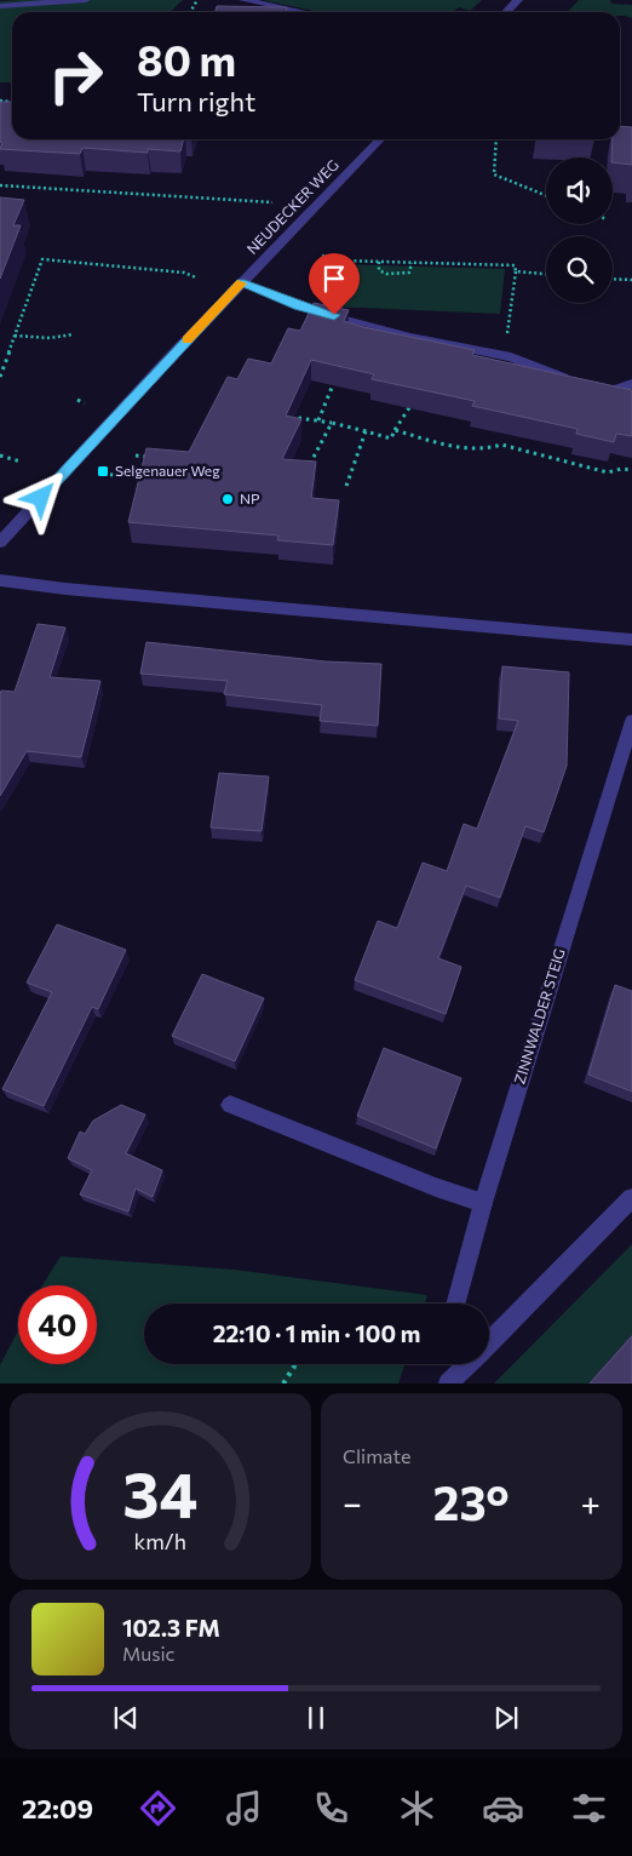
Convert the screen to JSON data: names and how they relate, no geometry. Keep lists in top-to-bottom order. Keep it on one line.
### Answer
{"streets":{"street":["NEUDECKER WEG","ZINNWALDER STEIG"]},"places":{"transit":["Selgenauer Weg"],"other":["NP"]},"page":{"turn":["80 m","Turn right"],"limit":"40","trip":"22:10 · 1 min · 100 m","tile":"Climate","heat":["−","23°","+"],"song":["102.3 FM","Music"],"tabs":"22:09","gauge":["34","km/h"]}}
